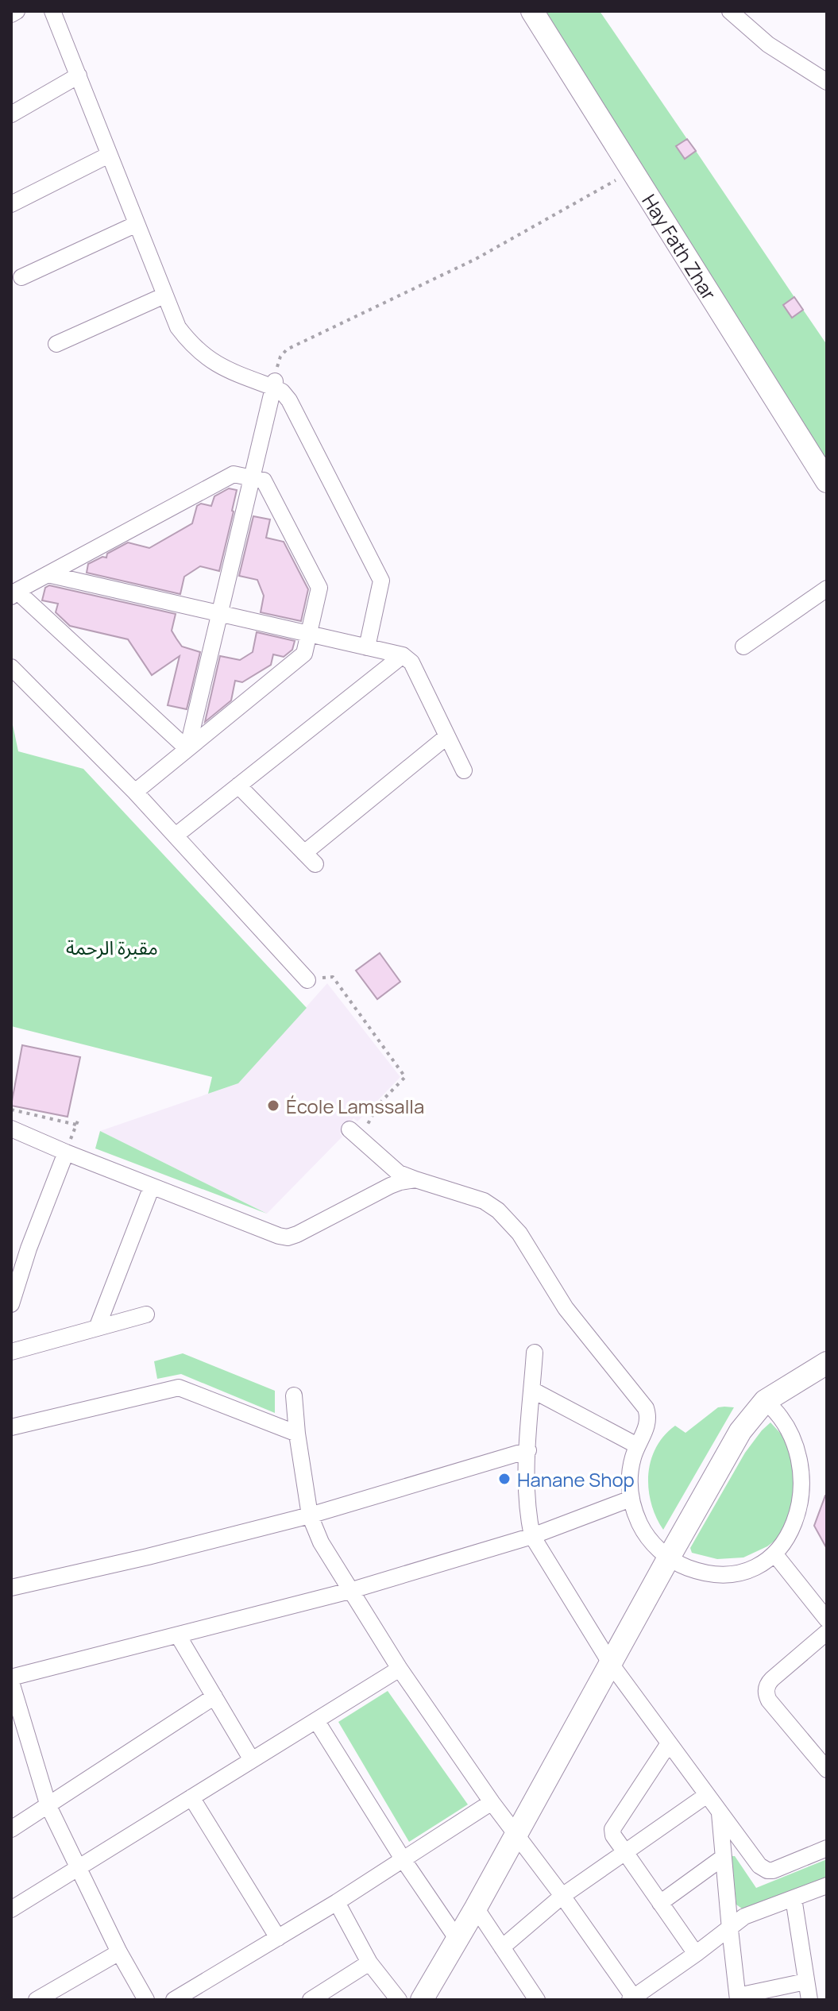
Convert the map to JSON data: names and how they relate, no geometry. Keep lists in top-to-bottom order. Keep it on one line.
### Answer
{"streets":{"street":["Hay Fath Zhar"]},"parks":["مقبرة الرحمة"],"places":["École Lamssalla","Hanane Shop"]}
